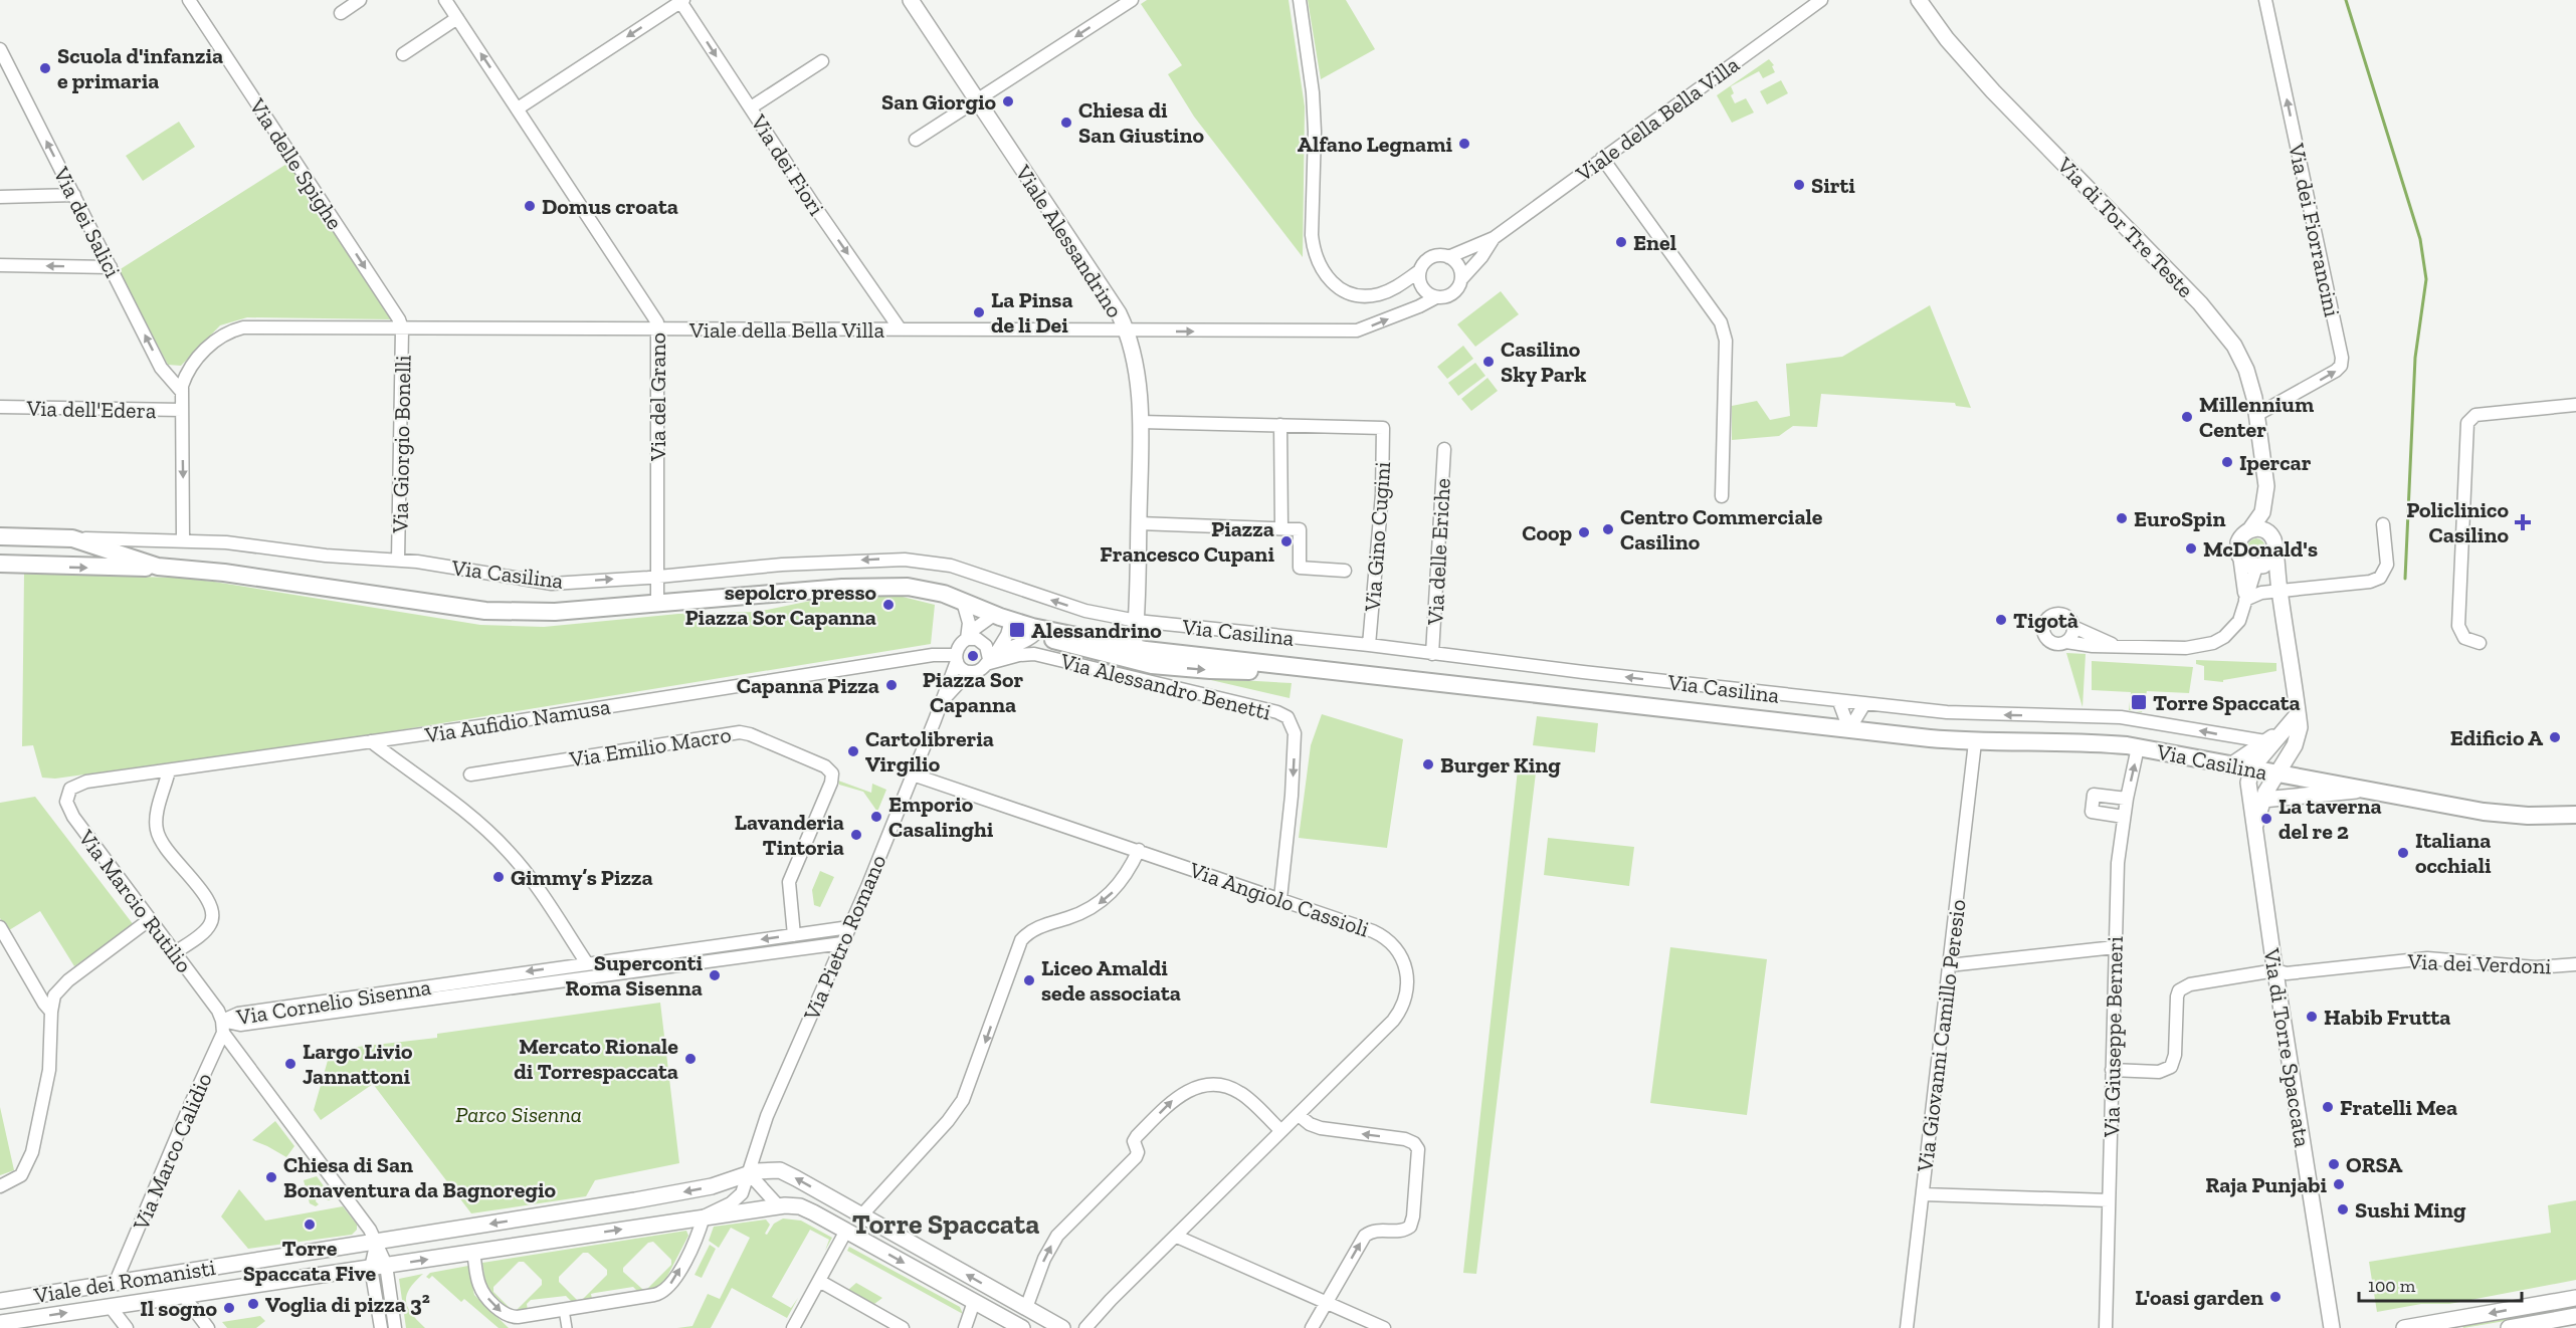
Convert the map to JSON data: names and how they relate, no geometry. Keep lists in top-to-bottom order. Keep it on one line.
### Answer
{"streets":{"main road":["Via Casilina"],"street":["Viale della Bella Villa","Via delle Spighe","Via dei Fiori","Via dei Salici","Via di Tor Tre Teste","Via dei Fiorrancini","Viale Alessandrino","Via del Grano","Via dell'Edera","Via Giorgio Bonelli","Via Gino Cugini","Via delle Eriche","Via Alessandro Benetti","Via Aufidio Namusa","Via Emilio Macro","Via Angiolo Cassioli","Via Marcio Rutilio","Via Pietro Romano","Via dei Verdoni","Via Cornelio Sisenna","Via Giovanni Camillo Peresio","Via Giuseppe Berneri","Via di Torre Spaccata","Via Marco Calidio","Viale dei Romanisti"]},"crossings":[["Viale della Bella Villa","Via delle Spighe"],["Viale della Bella Villa","Via dei Fiori"],["Viale della Bella Villa","Via dei Salici"],["Viale della Bella Villa","Viale Alessandrino"],["Viale della Bella Villa","Via del Grano"],["Viale della Bella Villa","Via dell'Edera"],["Viale della Bella Villa","Via Giorgio Bonelli"],["Via delle Spighe","Via Giorgio Bonelli"],["Via di Tor Tre Teste","Via dei Fiorrancini"],["Via di Tor Tre Teste","Via Casilina"],["Viale Alessandrino","Via Casilina"],["Via del Grano","Via Casilina"],["Via Giorgio Bonelli","Via Casilina"],["Via Gino Cugini","Via Casilina"],["Via delle Eriche","Via Casilina"],["Via Casilina","Via Giovanni Camillo Peresio"],["Via Casilina","Via Giuseppe Berneri"],["Via Casilina","Via di Torre Spaccata"],["Via Alessandro Benetti","Via Aufidio Namusa"],["Via Alessandro Benetti","Via Angiolo Cassioli"],["Via Alessandro Benetti","Via Pietro Romano"],["Via Aufidio Namusa","Via Marcio Rutilio"],["Via Aufidio Namusa","Via Pietro Romano"],["Via Emilio Macro","Via Cornelio Sisenna"],["Via Angiolo Cassioli","Via Pietro Romano"],["Via Marcio Rutilio","Via Cornelio Sisenna"],["Via Marcio Rutilio","Via Marco Calidio"],["Via Marcio Rutilio","Viale dei Romanisti"],["Via Pietro Romano","Via Cornelio Sisenna"],["Via Pietro Romano","Viale dei Romanisti"],["Via dei Verdoni","Via Giuseppe Berneri"],["Via dei Verdoni","Via di Torre Spaccata"],["Via Cornelio Sisenna","Via Marco Calidio"],["Via Marco Calidio","Viale dei Romanisti"]],"one_way":["Via delle Spighe","Via dei Fiori","Via dei Salici","Via dei Fiorrancini"],"districts":["Torre Spaccata"],"parks":["Parco Sisenna"],"places":{"other":["Scuola d'infanzia e primaria","San Giorgio","Chiesa di San Giustino","Alfano Legnami","Sirti","Domus croata","Enel","La Pinsa de li Dei","Casilino Sky Park","Millennium Center","Ipercar","EuroSpin","Centro Commerciale Casilino","Coop","Piazza Francesco Cupani","McDonald's","sepolcro presso Piazza Sor Capanna","Tigotà","Piazza Sor Capanna","Capanna Pizza","Edificio A","Cartolibreria Virgilio","Burger King","Emporio Casalinghi","La taverna del re 2","Lavanderia Tintoria","Italiana occhiali","Gimmy’s Pizza","Superconti Roma Sisenna","Liceo Amaldi sede associata","Habib Frutta","Mercato Rionale di Torrespaccata","Largo Livio Jannattoni","Fratelli Mea","ORSA","Chiesa di San Bonaventura da Bagnoregio","Raja Punjabi","Sushi Ming","Torre Spaccata Five","L'oasi garden","Voglia di pizza 3²","Il sogno"],"health":["Policlinico Casilino"],"transit":["Alessandrino","Torre Spaccata"]},"scale_bar":"100 m"}
